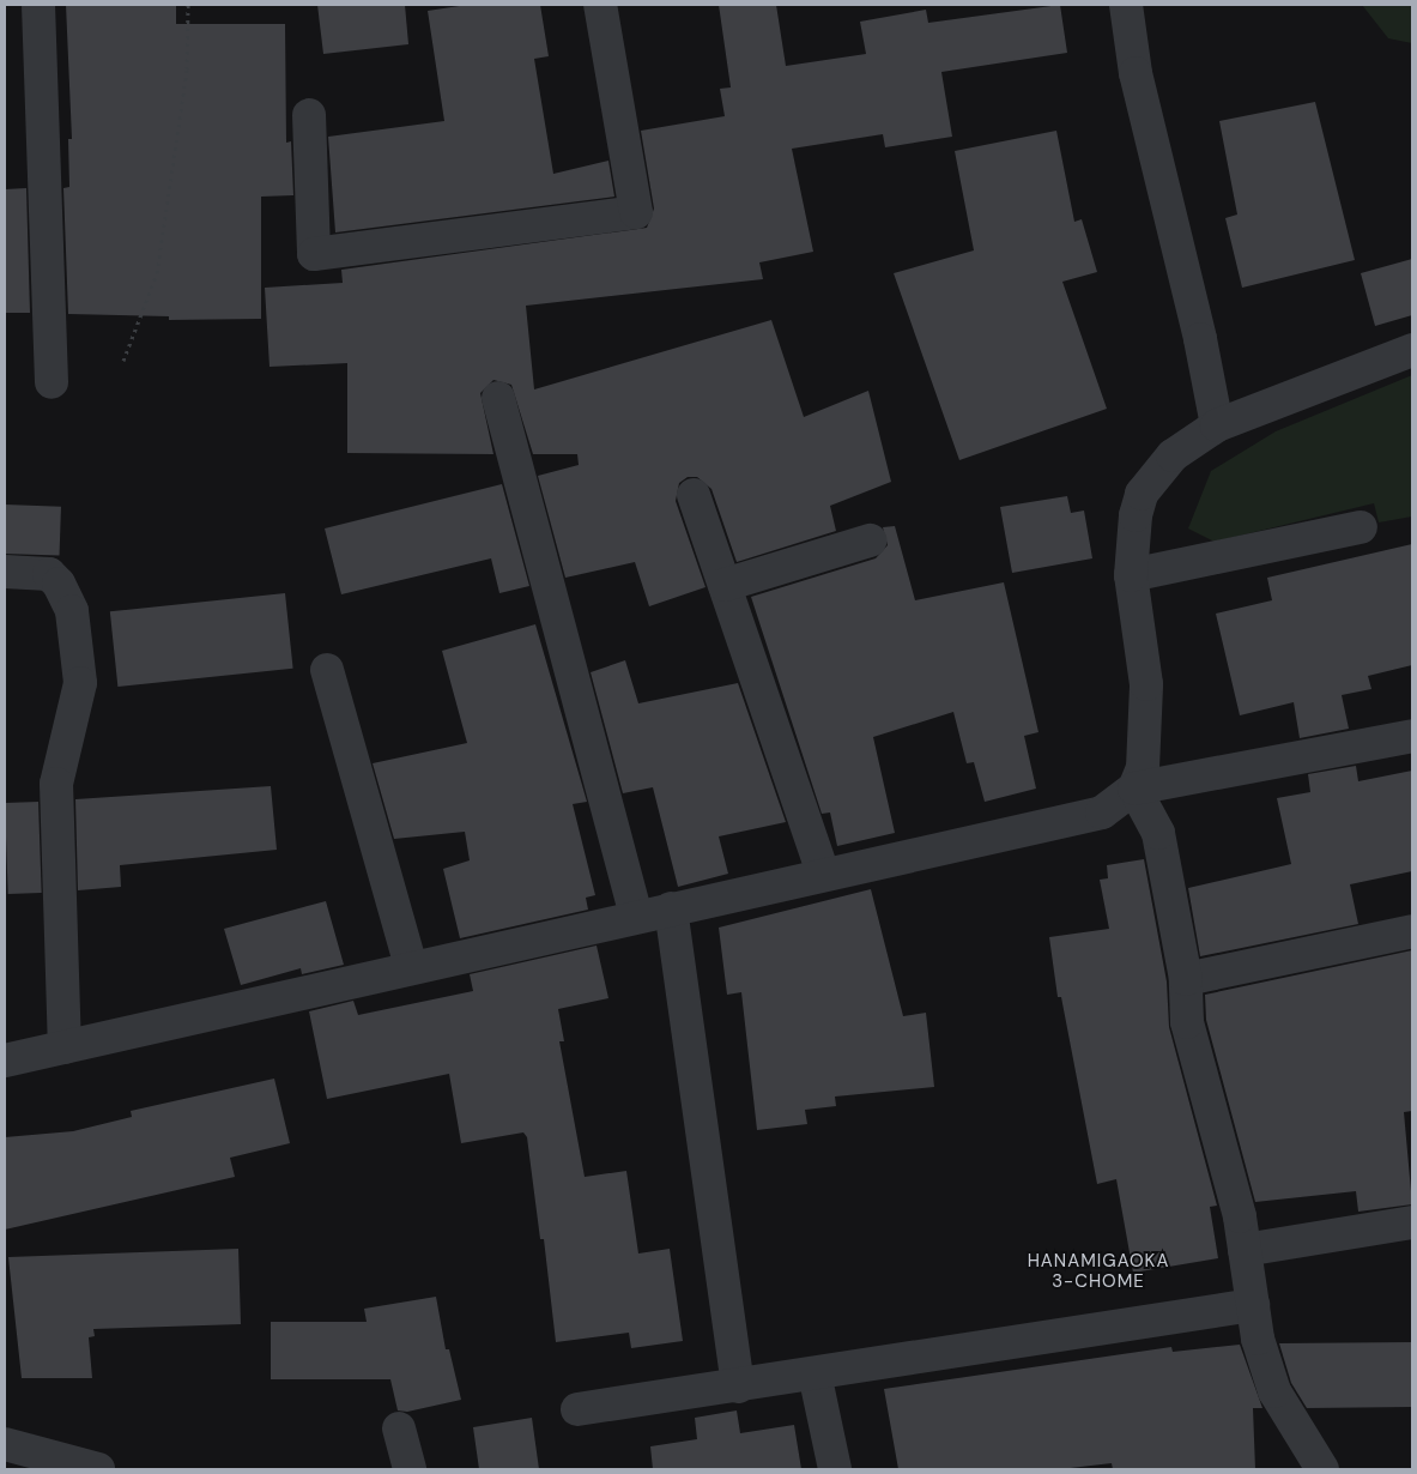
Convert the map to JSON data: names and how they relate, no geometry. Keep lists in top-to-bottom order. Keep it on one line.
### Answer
{"districts":["HANAMIGAOKA 3-CHOME"]}
